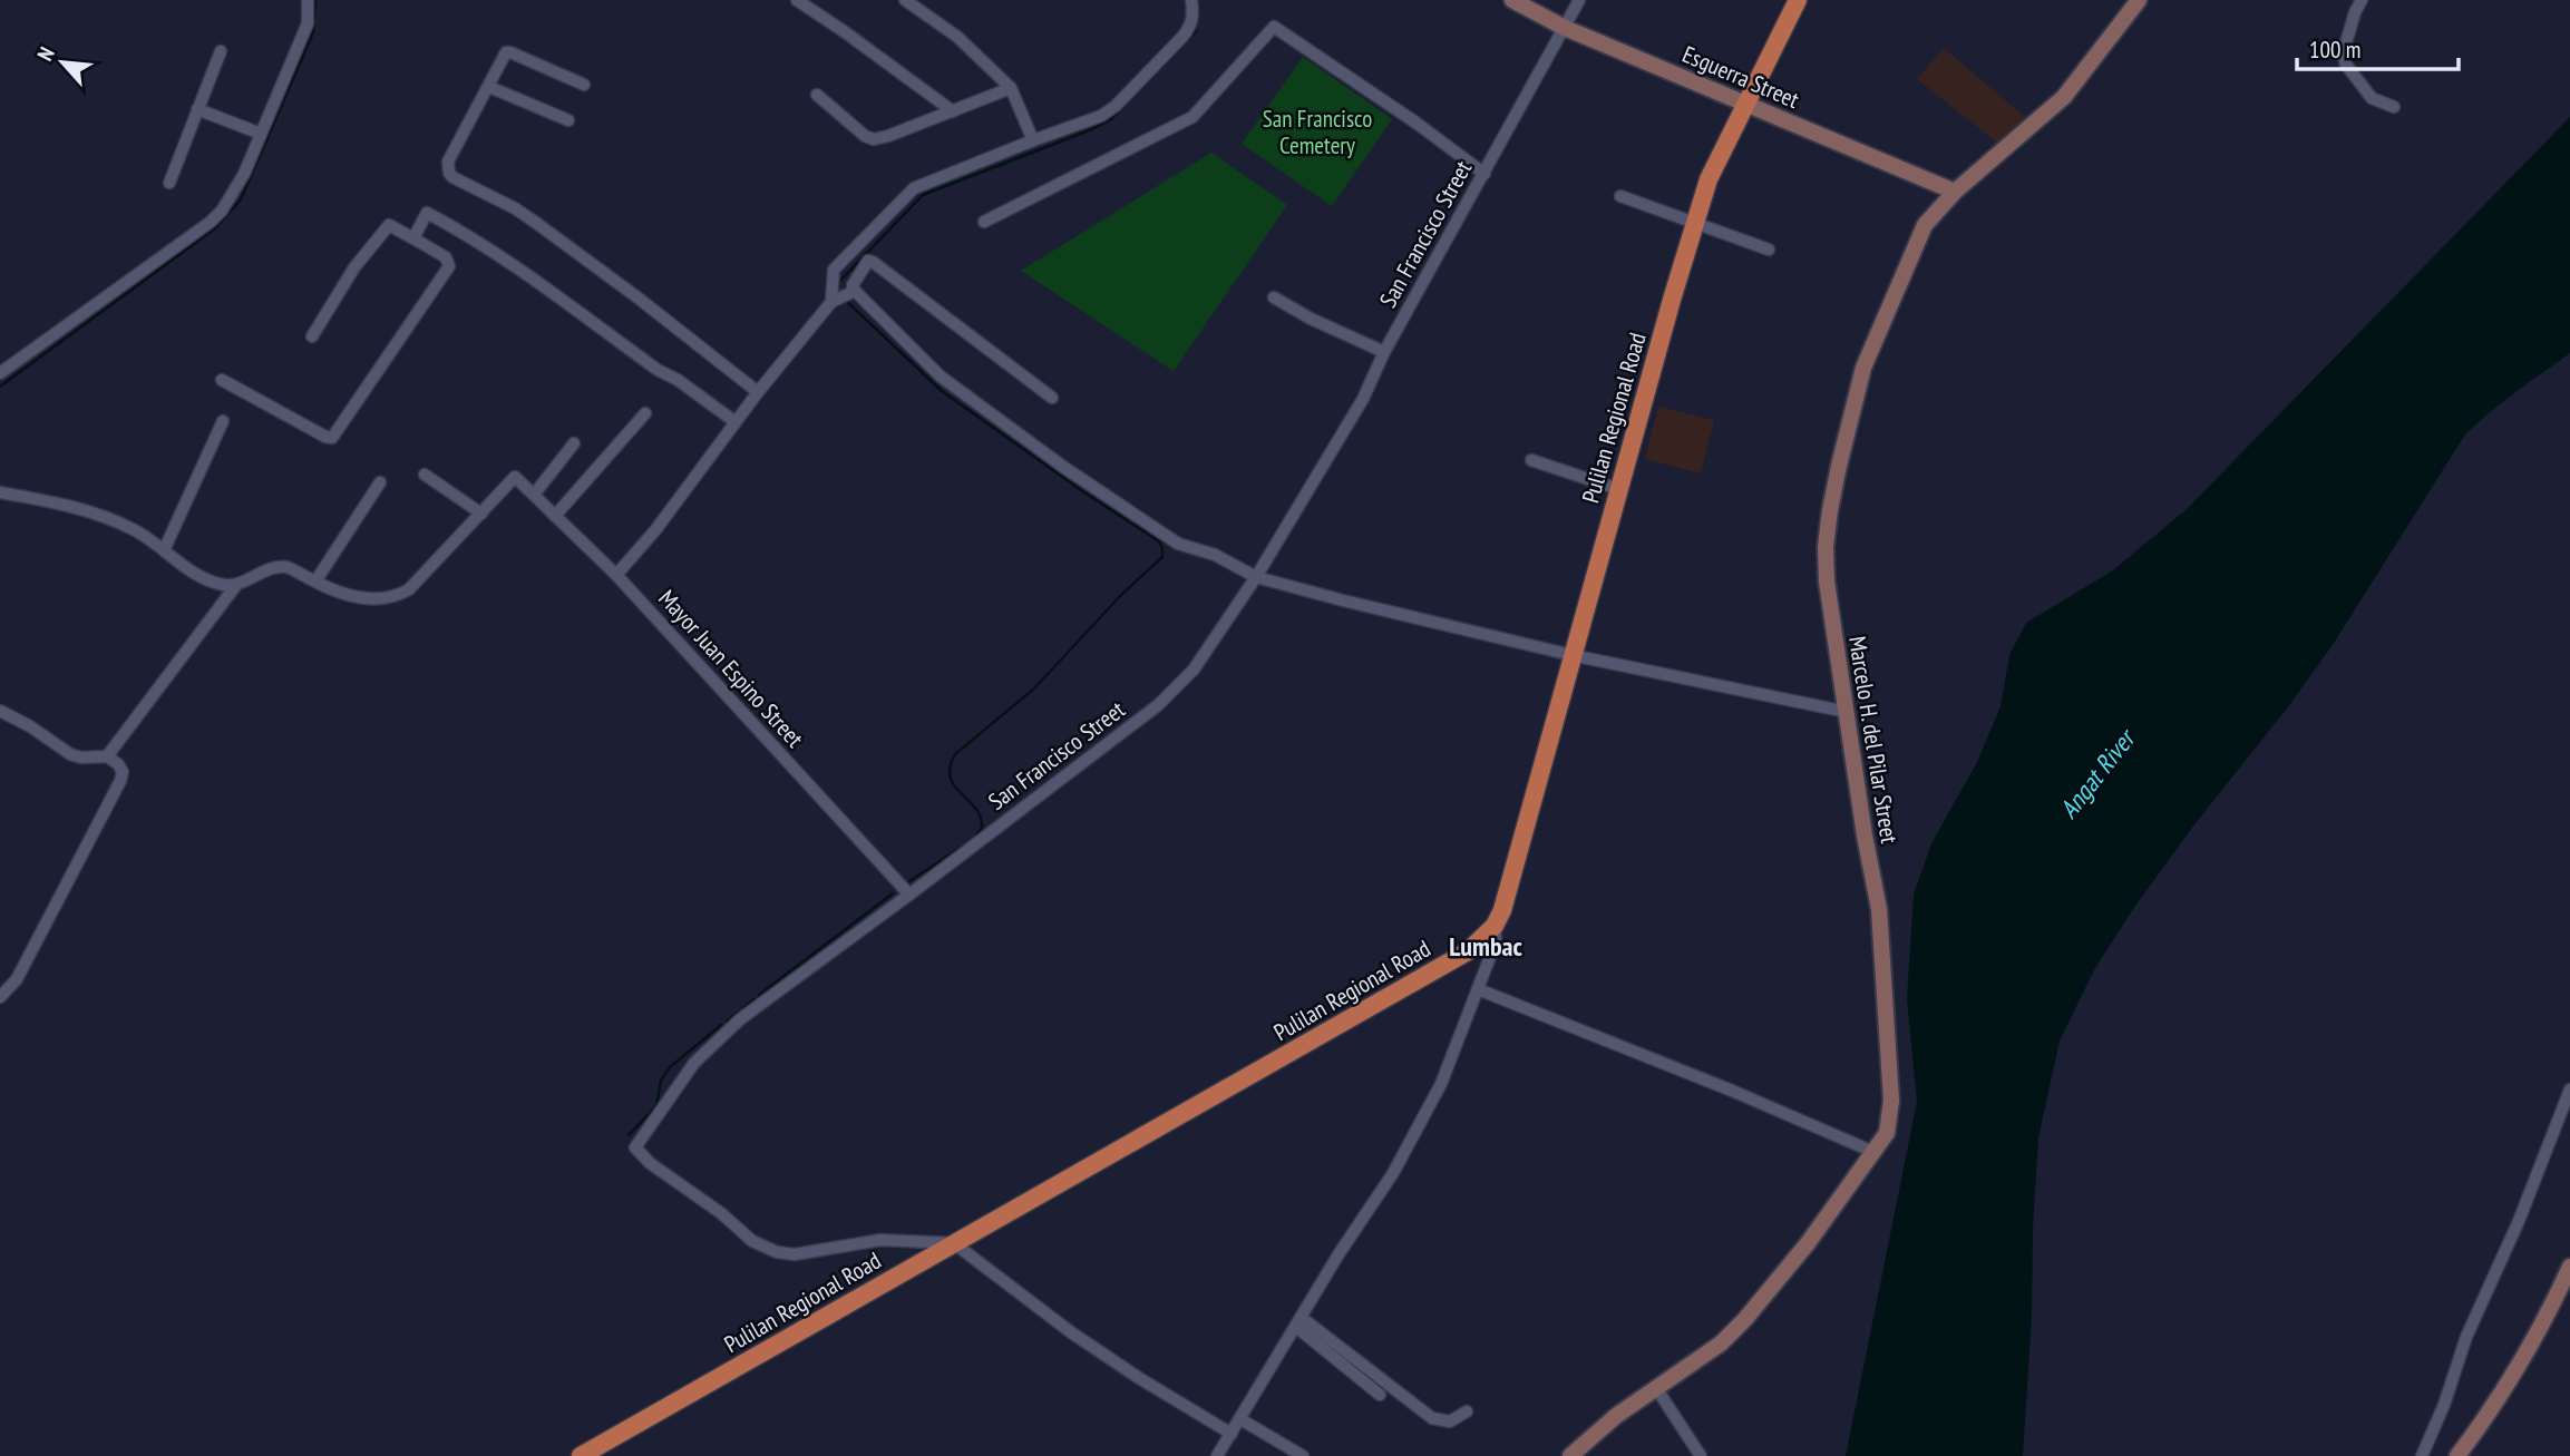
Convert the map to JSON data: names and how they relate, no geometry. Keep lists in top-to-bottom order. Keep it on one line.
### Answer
{"streets":{"main road":["Pulilan Regional Road"],"street":["Esguerra Street","San Francisco Street","Mayor Juan Espino Street","Marcelo H. del Pilar Street"]},"crossings":[["Esguerra Street","San Francisco Street"],["Esguerra Street","Pulilan Regional Road"],["Esguerra Street","Marcelo H. del Pilar Street"],["San Francisco Street","Pulilan Regional Road"],["San Francisco Street","Mayor Juan Espino Street"]],"districts":["Lumbac"],"water":["Angat River"],"parks":["San Francisco Cemetery"],"scale_bar":"100 m","north":"top left"}
